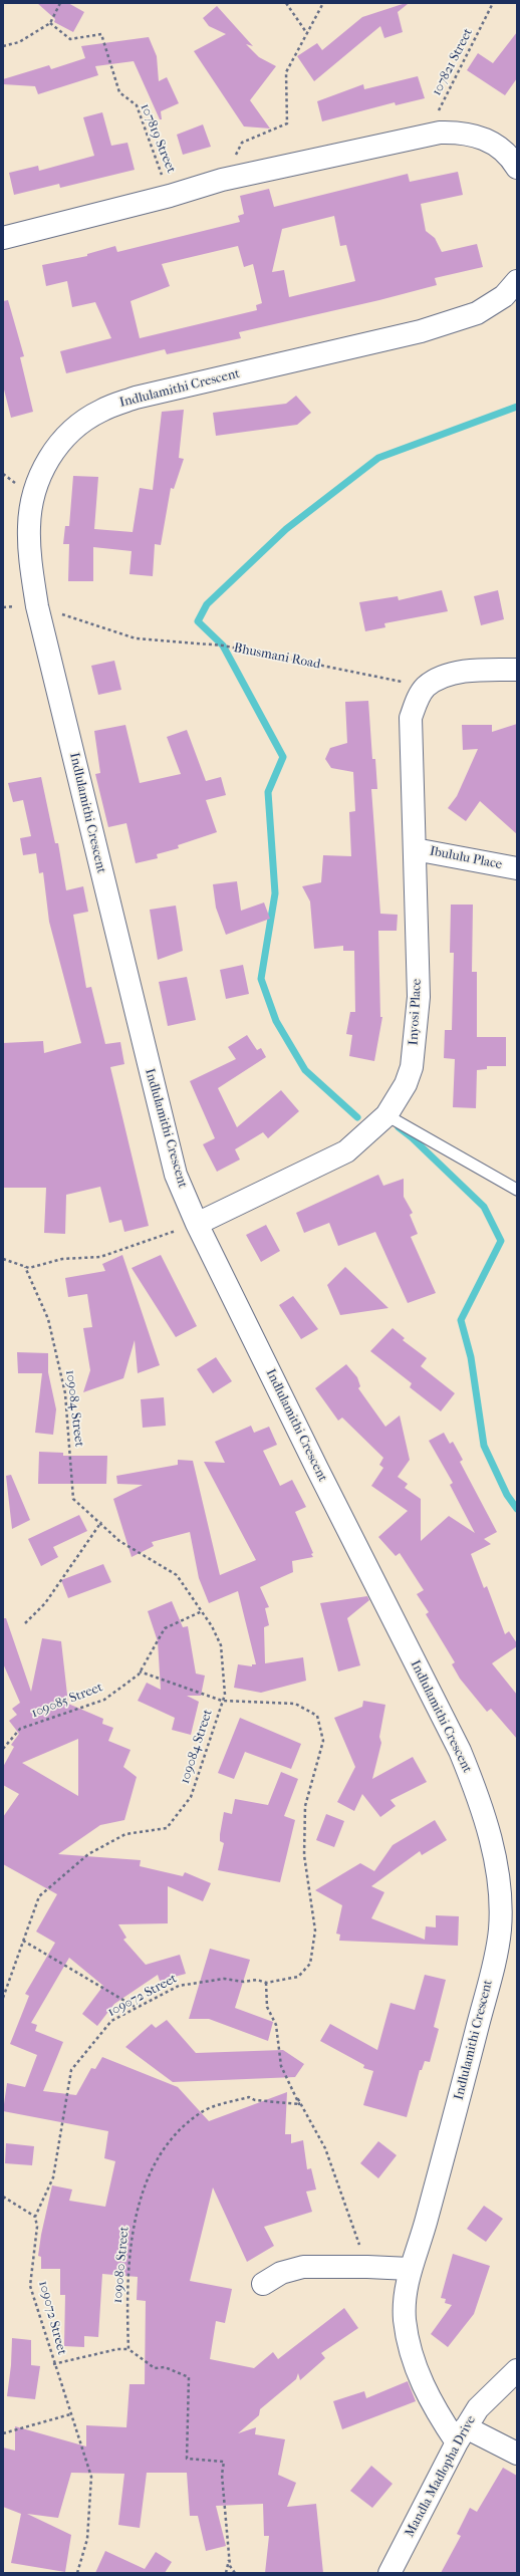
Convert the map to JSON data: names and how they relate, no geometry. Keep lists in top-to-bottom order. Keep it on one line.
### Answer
{"streets":{"street":["Indlulamithi Crescent","Ibululu Place","Inyosi Place","Mandla Madlopha Drive"],"path":["107821 Street","107819 Street","Bhusmani Road","109084 Street","109085 Street","109072 Street","109080 Street"]},"crossings":[["Indlulamithi Crescent","Bhusmani Road"],["Indlulamithi Crescent","Inyosi Place"],["Indlulamithi Crescent","Mandla Madlopha Drive"],["Bhusmani Road","Inyosi Place"],["Ibululu Place","Inyosi Place"],["109084 Street","109085 Street"],["109084 Street","109072 Street"]]}
